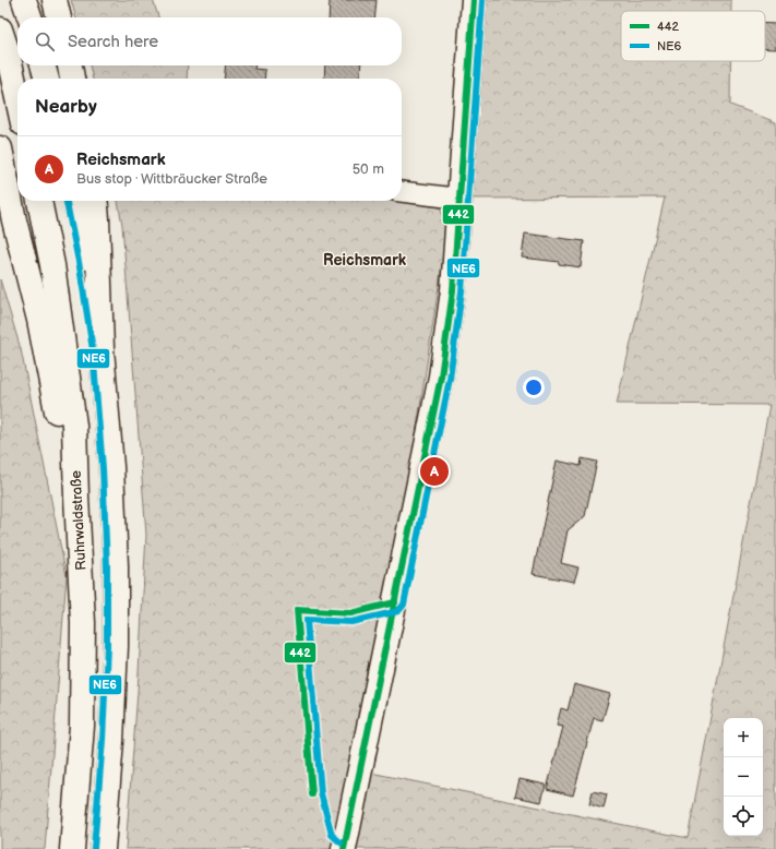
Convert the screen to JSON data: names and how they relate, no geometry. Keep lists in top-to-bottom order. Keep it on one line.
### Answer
{"streets":{"main road":["Ruhrwaldstraße"]},"districts":["Reichsmark"],"lines":["transit line 442","transit line NE6"],"legend":["442","NE6"],"page":{"search":"Search here","heading":"Nearby","list":[{"mark":"A","name":"Reichsmark","note":"Bus stop · Wittbräucker Straße","value":"50 m"}],"pins":"A","map_buttons":["+","−"]}}
